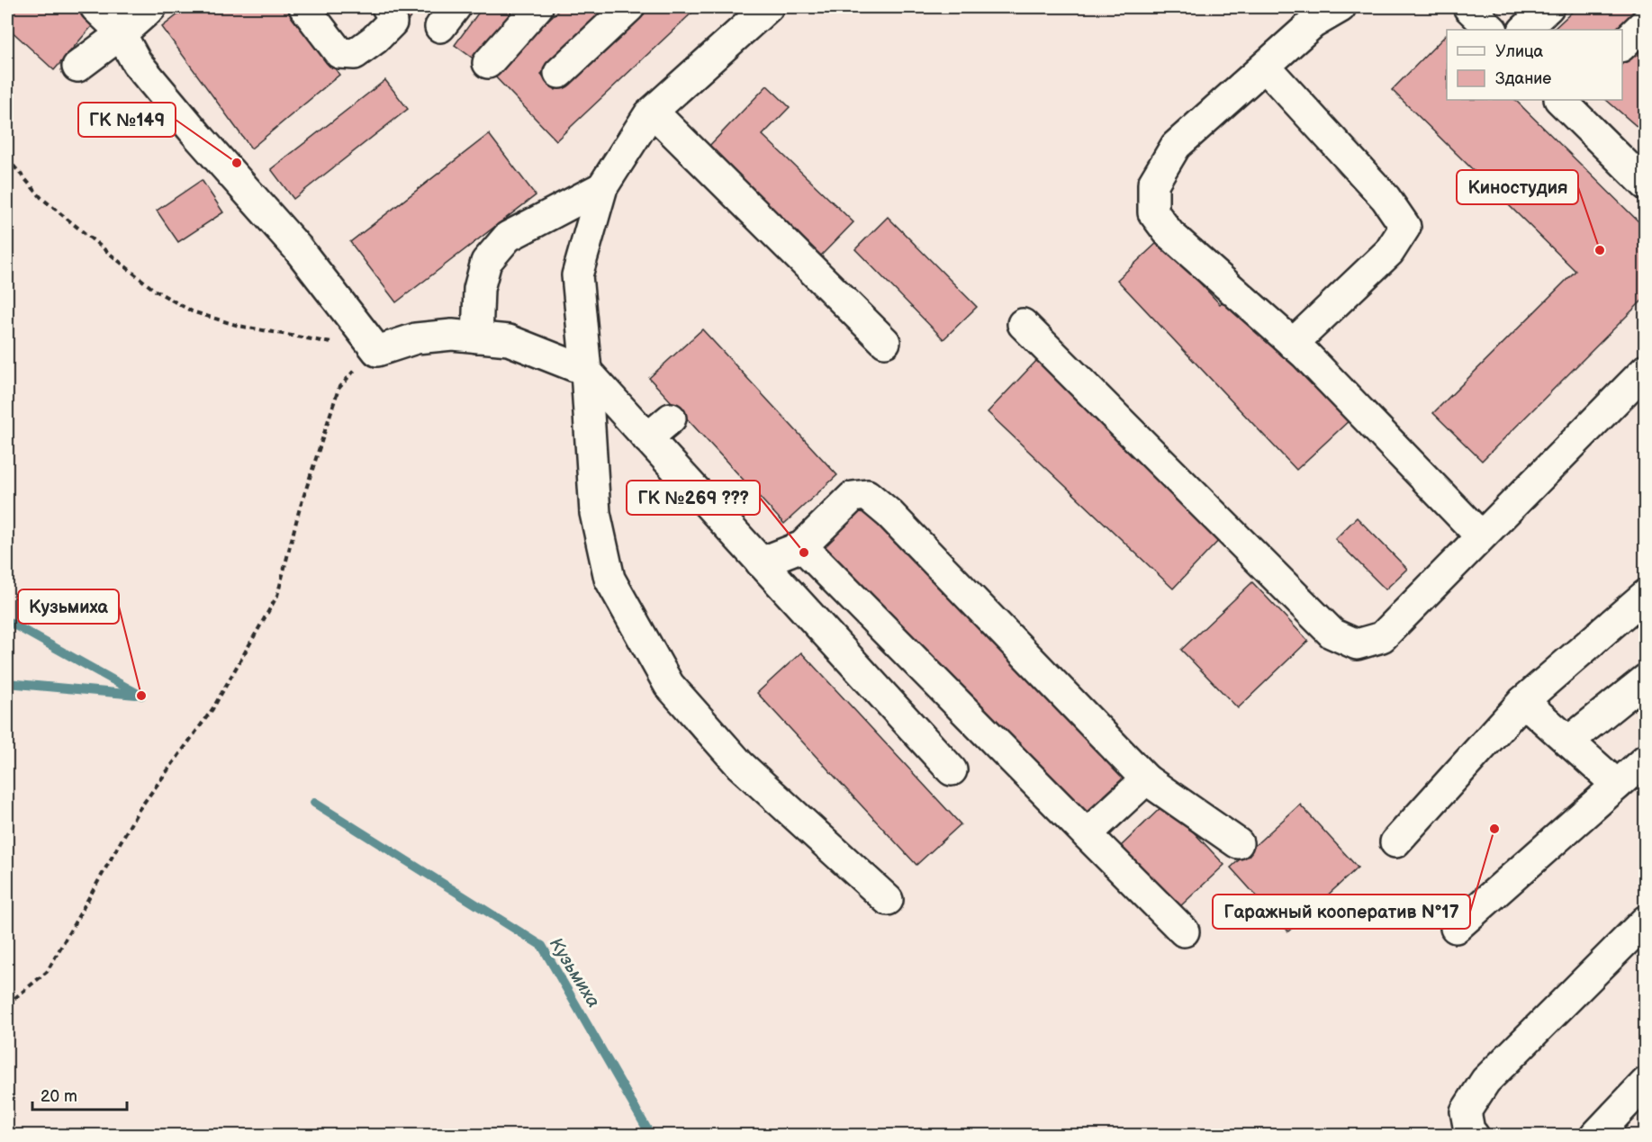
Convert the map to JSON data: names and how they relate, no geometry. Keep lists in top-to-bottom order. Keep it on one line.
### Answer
{"water":["Кузьмиха"],"places":["ГК №149","Киностудия","ГК №269 ???","Кузьмиха","Гаражный кооператив N°17"],"legend":["Улица","Здание"],"scale_bar":"20 m"}
